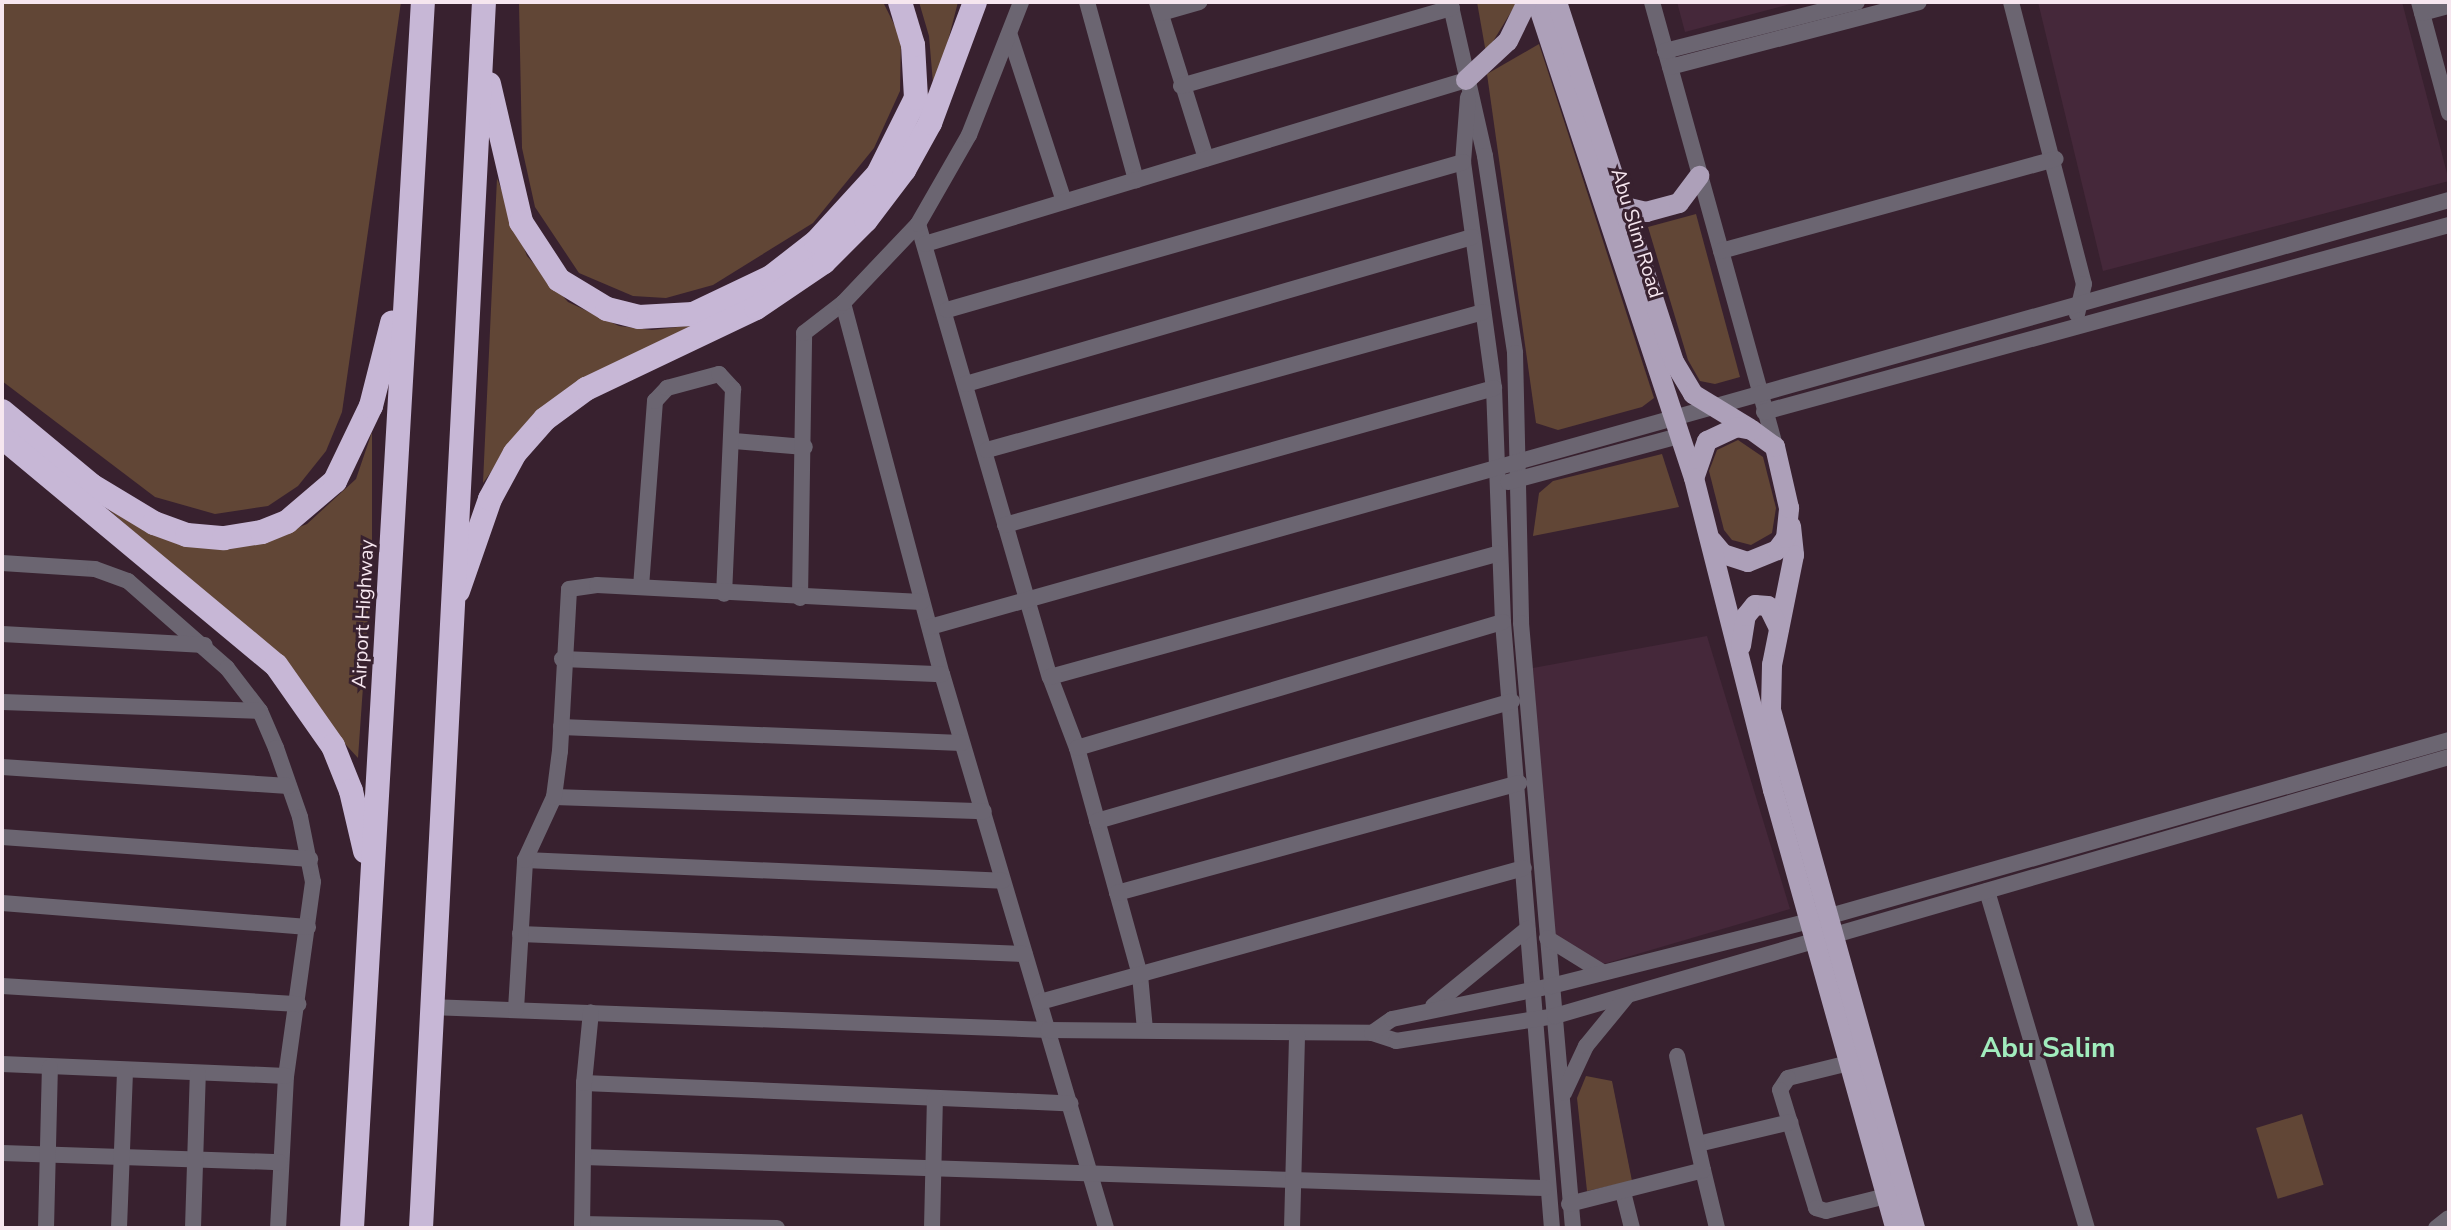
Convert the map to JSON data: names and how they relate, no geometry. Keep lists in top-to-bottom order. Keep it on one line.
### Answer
{"streets":{"highway":["Airport Highway"],"main road":["Abu Slim Road"]},"districts":["Abu Salim"]}
